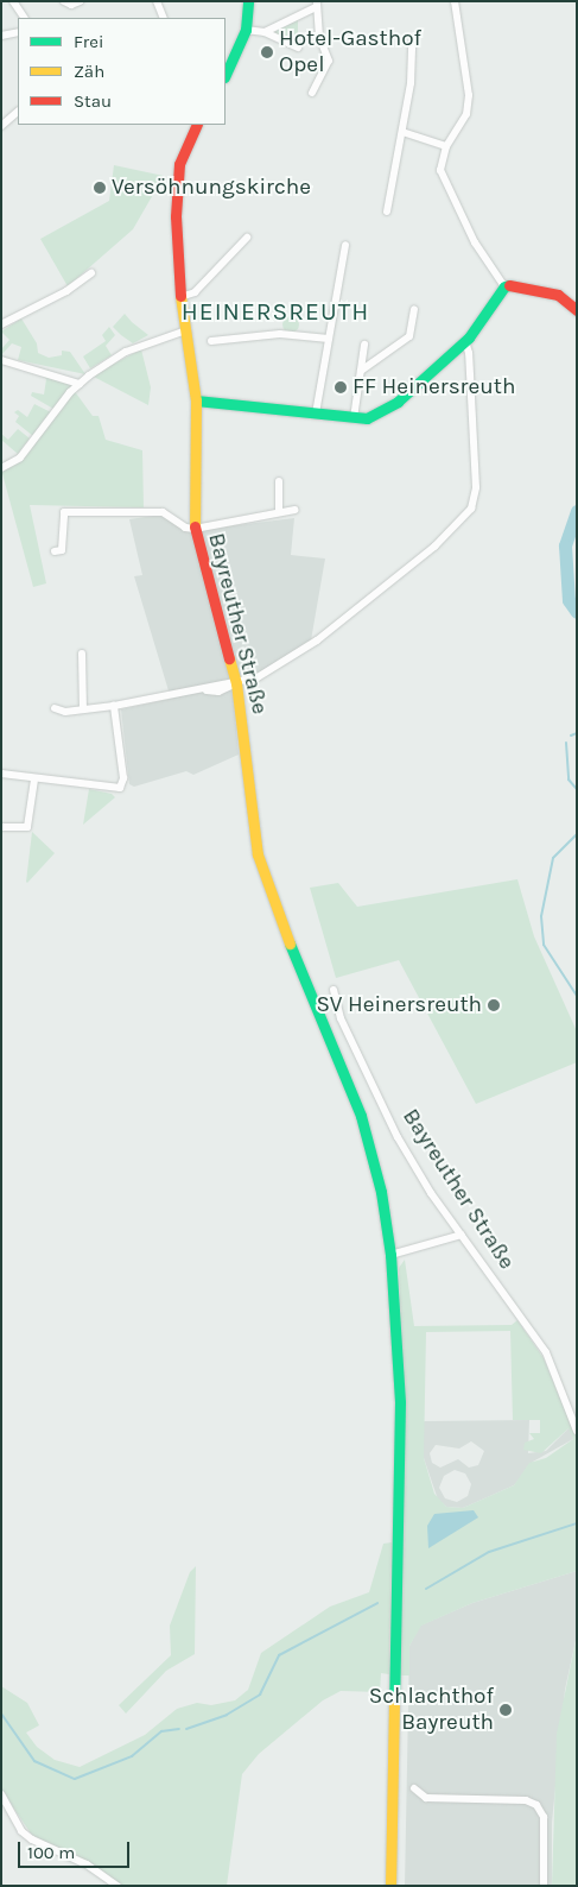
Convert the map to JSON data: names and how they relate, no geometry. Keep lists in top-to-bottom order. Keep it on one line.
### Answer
{"streets":{"main road":["Bayreuther Straße"]},"districts":["HEINERSREUTH"],"places":["Hotel-Gasthof Opel","Versöhnungskirche","FF Heinersreuth","SV Heinersreuth","Schlachthof Bayreuth"],"legend":["Frei","Zäh","Stau"],"scale_bar":"100 m"}
